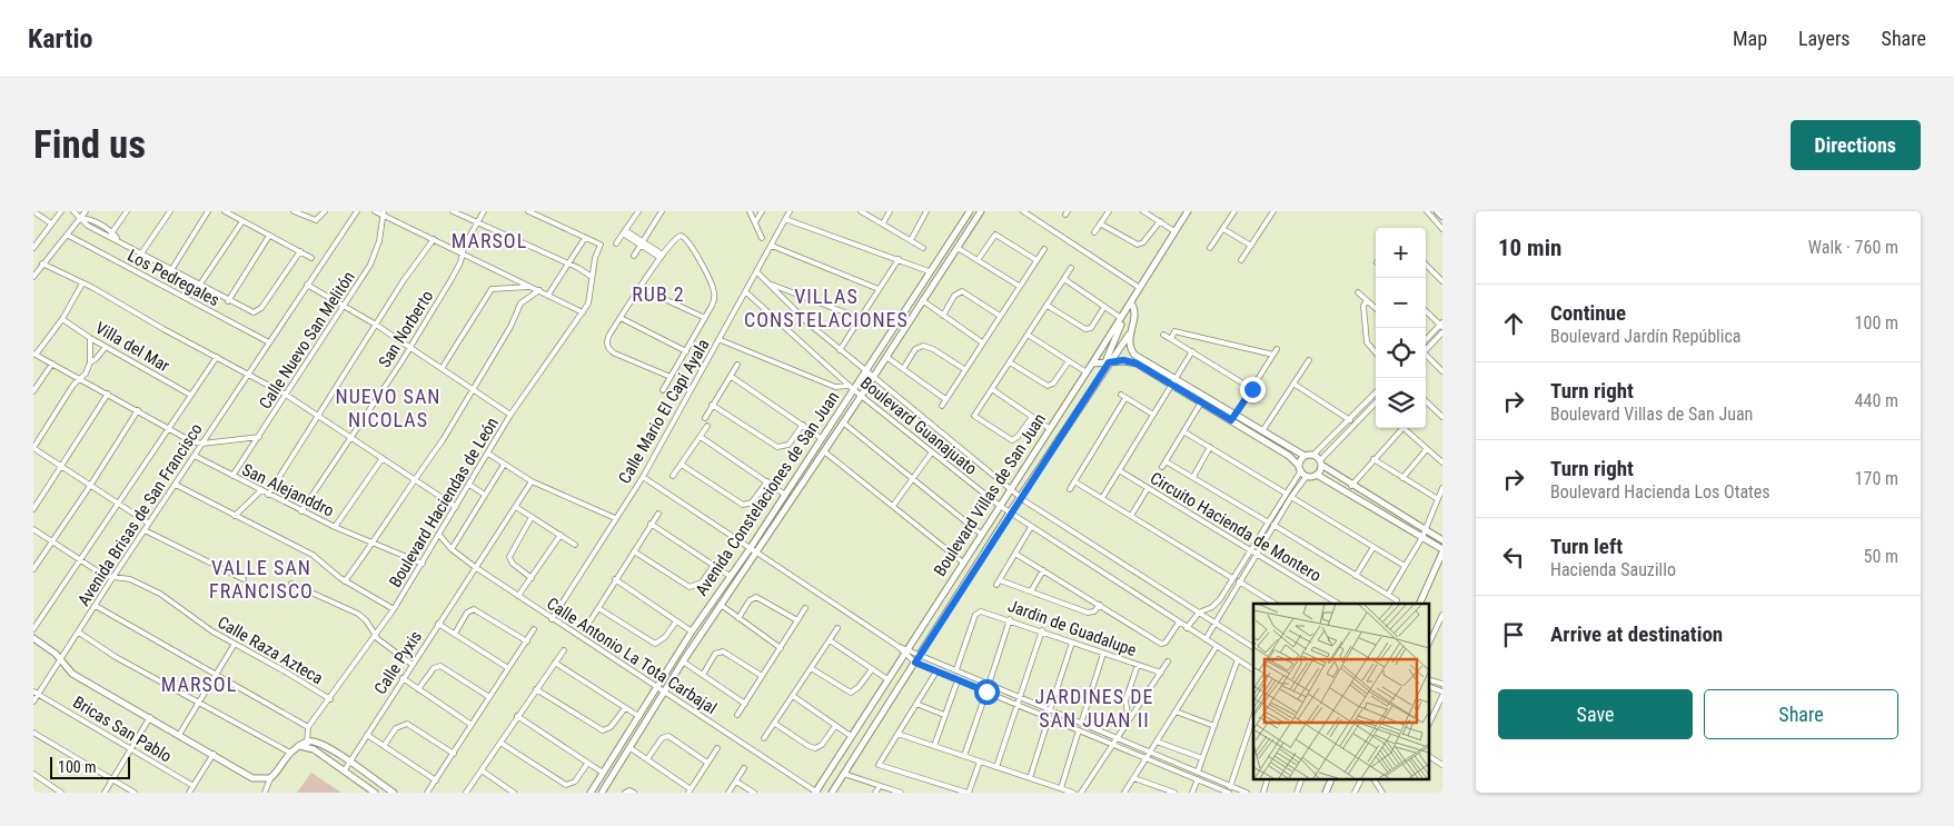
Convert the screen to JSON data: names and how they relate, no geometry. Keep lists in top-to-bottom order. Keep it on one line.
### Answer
{"streets":{"street":["Los Pedregales","San Norberto","Calle Nuevo San Melitón","Villa del Mar","Calle Mario El Capi Ayala","Boulevard Guanajuato","San Alejanddro","Avenida Constelaciones de San Juan","Boulevard Villas de San Juan","Boulevard Haciendas de León","Avenida Brisas de San Francisco","Circuito Hacienda de Montero","Jardin de Guadalupe","Calle Raza Azteca","Calle Antonio La Tota Carbajal","Calle Pyxis","Bricas San Pablo"]},"crossings":[["Los Pedregales","Avenida Brisas de San Francisco"],["San Norberto","San Alejanddro"],["Calle Nuevo San Melitón","San Alejanddro"],["Calle Mario El Capi Ayala","Boulevard Guanajuato"],["Calle Mario El Capi Ayala","Calle Antonio La Tota Carbajal"],["Boulevard Guanajuato","Avenida Constelaciones de San Juan"],["Boulevard Guanajuato","Boulevard Villas de San Juan"],["San Alejanddro","Boulevard Haciendas de León"],["San Alejanddro","Avenida Brisas de San Francisco"],["Avenida Constelaciones de San Juan","Calle Antonio La Tota Carbajal"],["Boulevard Villas de San Juan","Calle Antonio La Tota Carbajal"],["Boulevard Haciendas de León","Calle Raza Azteca"],["Boulevard Haciendas de León","Calle Antonio La Tota Carbajal"],["Avenida Brisas de San Francisco","Calle Raza Azteca"],["Avenida Brisas de San Francisco","Bricas San Pablo"],["Calle Antonio La Tota Carbajal","Calle Pyxis"]],"districts":["MARSOL","RUB 2","VILLAS CONSTELACIONES","NUEVO SAN NICOLAS","VALLE SAN FRANCISCO","MARSOL","JARDINES DE SAN JUAN II"],"scale_bar":"100 m","page":{"header":"Kartio","nav":["Map","Layers","Share"],"buttons":["Directions",["Save","Share"]],"title":"Find us","heading":["10 min","Walk · 760 m"],"map_buttons":["+","−"],"list":[["Continue","Boulevard Jardín República","100 m"],["Turn right","Boulevard Villas de San Juan","440 m"],["Turn right","Boulevard Hacienda Los Otates","170 m"],["Turn left","Hacienda Sauzillo","50 m"],"Arrive at destination"],"scale":"100 m"}}
